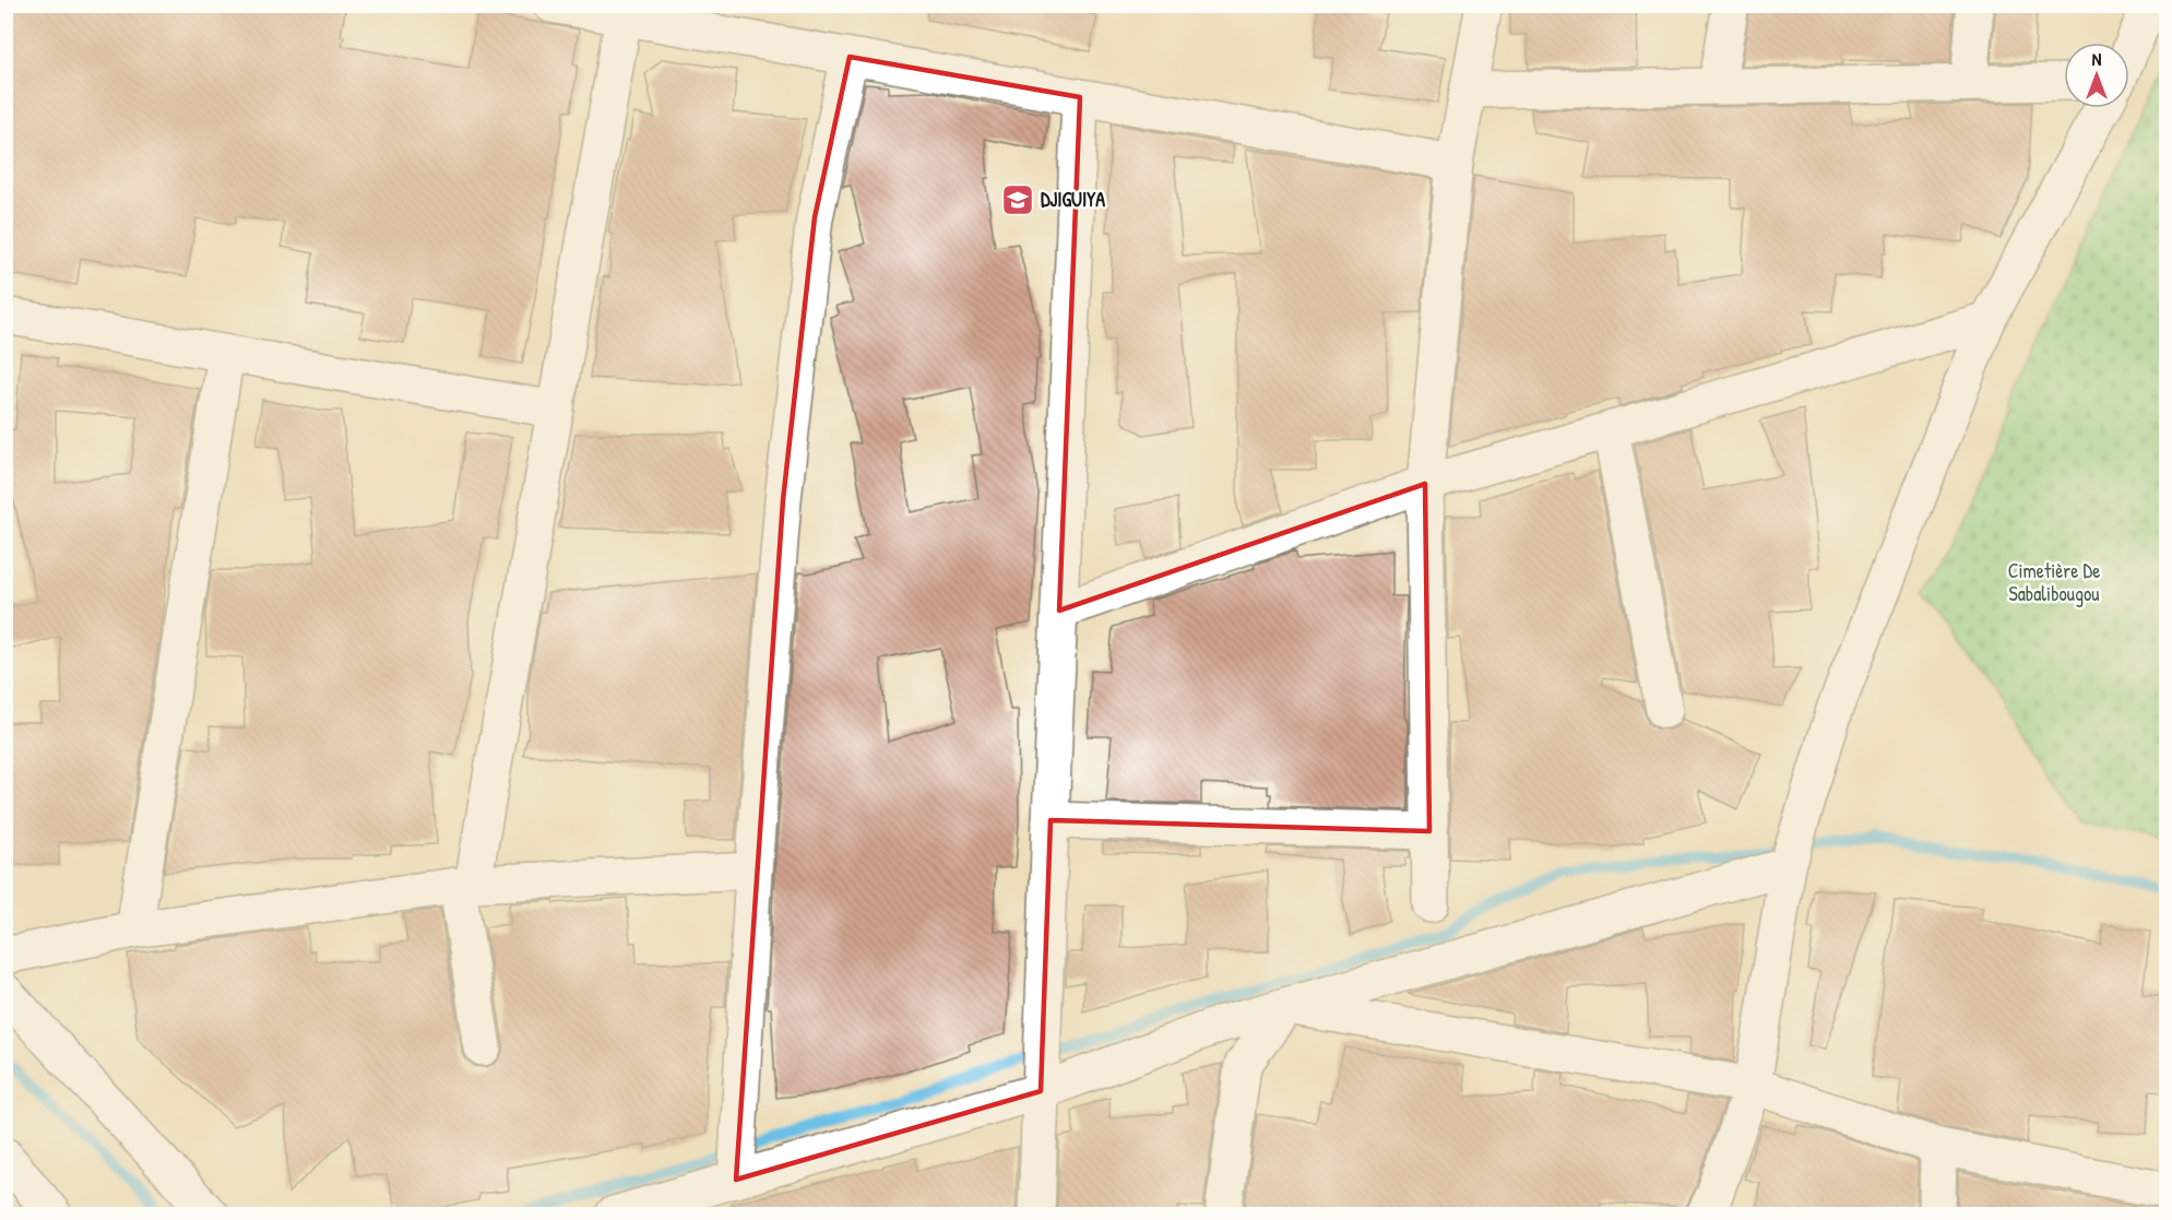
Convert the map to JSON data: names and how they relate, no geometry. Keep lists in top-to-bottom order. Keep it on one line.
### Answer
{"parks":["Cimetière De Sabalibougou"],"places":{"school or university":["DJIGUIYA"]},"north":"top"}
